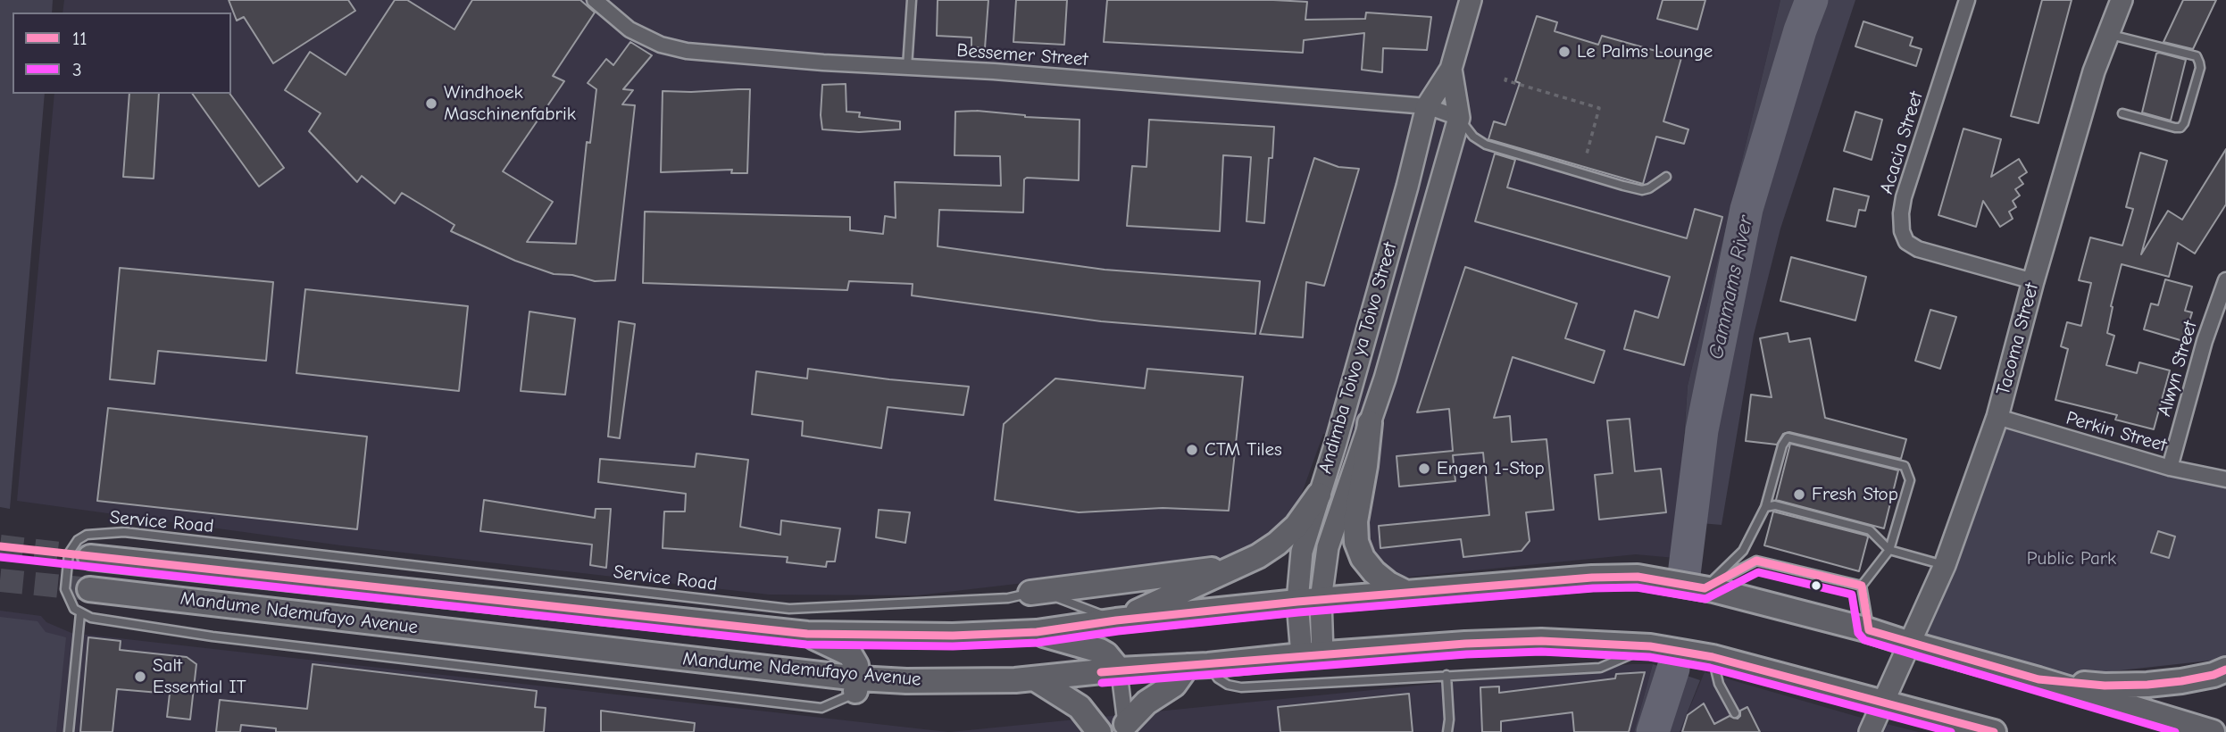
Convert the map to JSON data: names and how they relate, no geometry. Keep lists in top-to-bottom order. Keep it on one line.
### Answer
{"streets":{"main road":["Mandume Ndemufayo Avenue"],"street":["Bessemer Street","Acacia Street","Tacoma Street","Andimba Toivo ya Toivo Street","Alwyn Street","Perkin Street"],"lane":["Service Road"]},"crossings":[["Bessemer Street","Andimba Toivo ya Toivo Street"],["Acacia Street","Tacoma Street"],["Tacoma Street","Perkin Street"],["Tacoma Street","Mandume Ndemufayo Avenue"],["Andimba Toivo ya Toivo Street","Mandume Ndemufayo Avenue"],["Alwyn Street","Perkin Street"],["Service Road","Mandume Ndemufayo Avenue"]],"water":["Gammams River"],"parks":["Public Park"],"places":["Le Palms Lounge","Windhoek Maschinenfabrik","CTM Tiles","Engen 1-Stop","Fresh Stop","Salt Essential IT"],"lines":["transit line 11","transit line 3"],"legend":["11","3"]}
